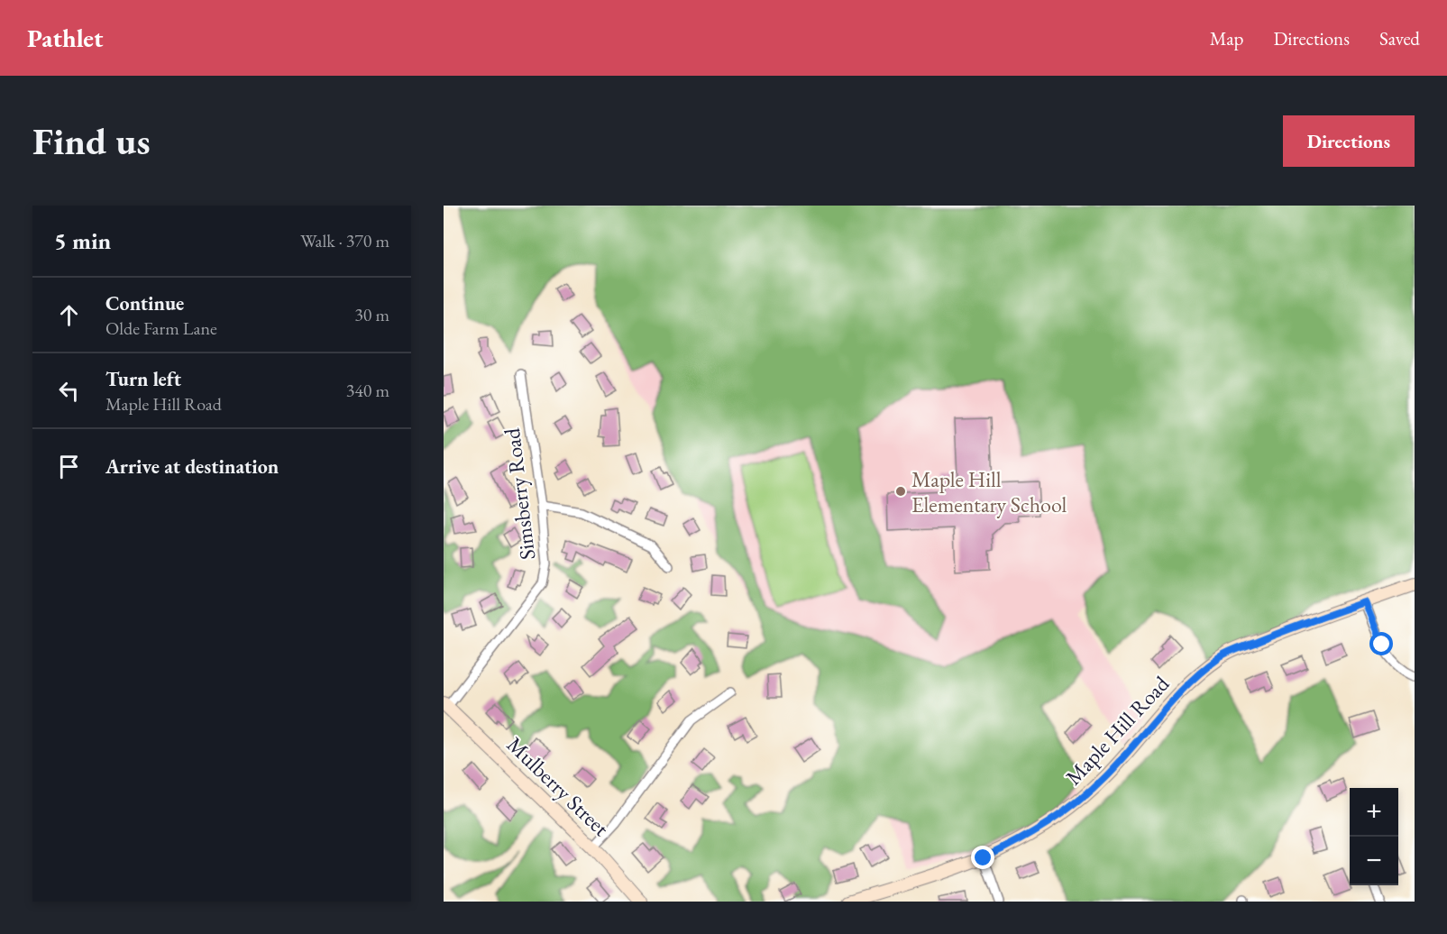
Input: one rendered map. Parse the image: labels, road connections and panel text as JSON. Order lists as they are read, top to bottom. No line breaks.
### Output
{"streets":{"street":["Simsberry Road","Maple Hill Road","Mulberry Street"]},"crossings":[["Simsberry Road","Mulberry Street"]],"places":["Maple Hill Elementary School"],"page":{"header":"Pathlet","nav":["Map","Directions","Saved"],"buttons":"Directions","title":"Find us","heading":["5 min","Walk · 370 m"],"list":[["Continue","Olde Farm Lane","30 m"],["Turn left","Maple Hill Road","340 m"],"Arrive at destination"],"map_buttons":["+","−"]}}
